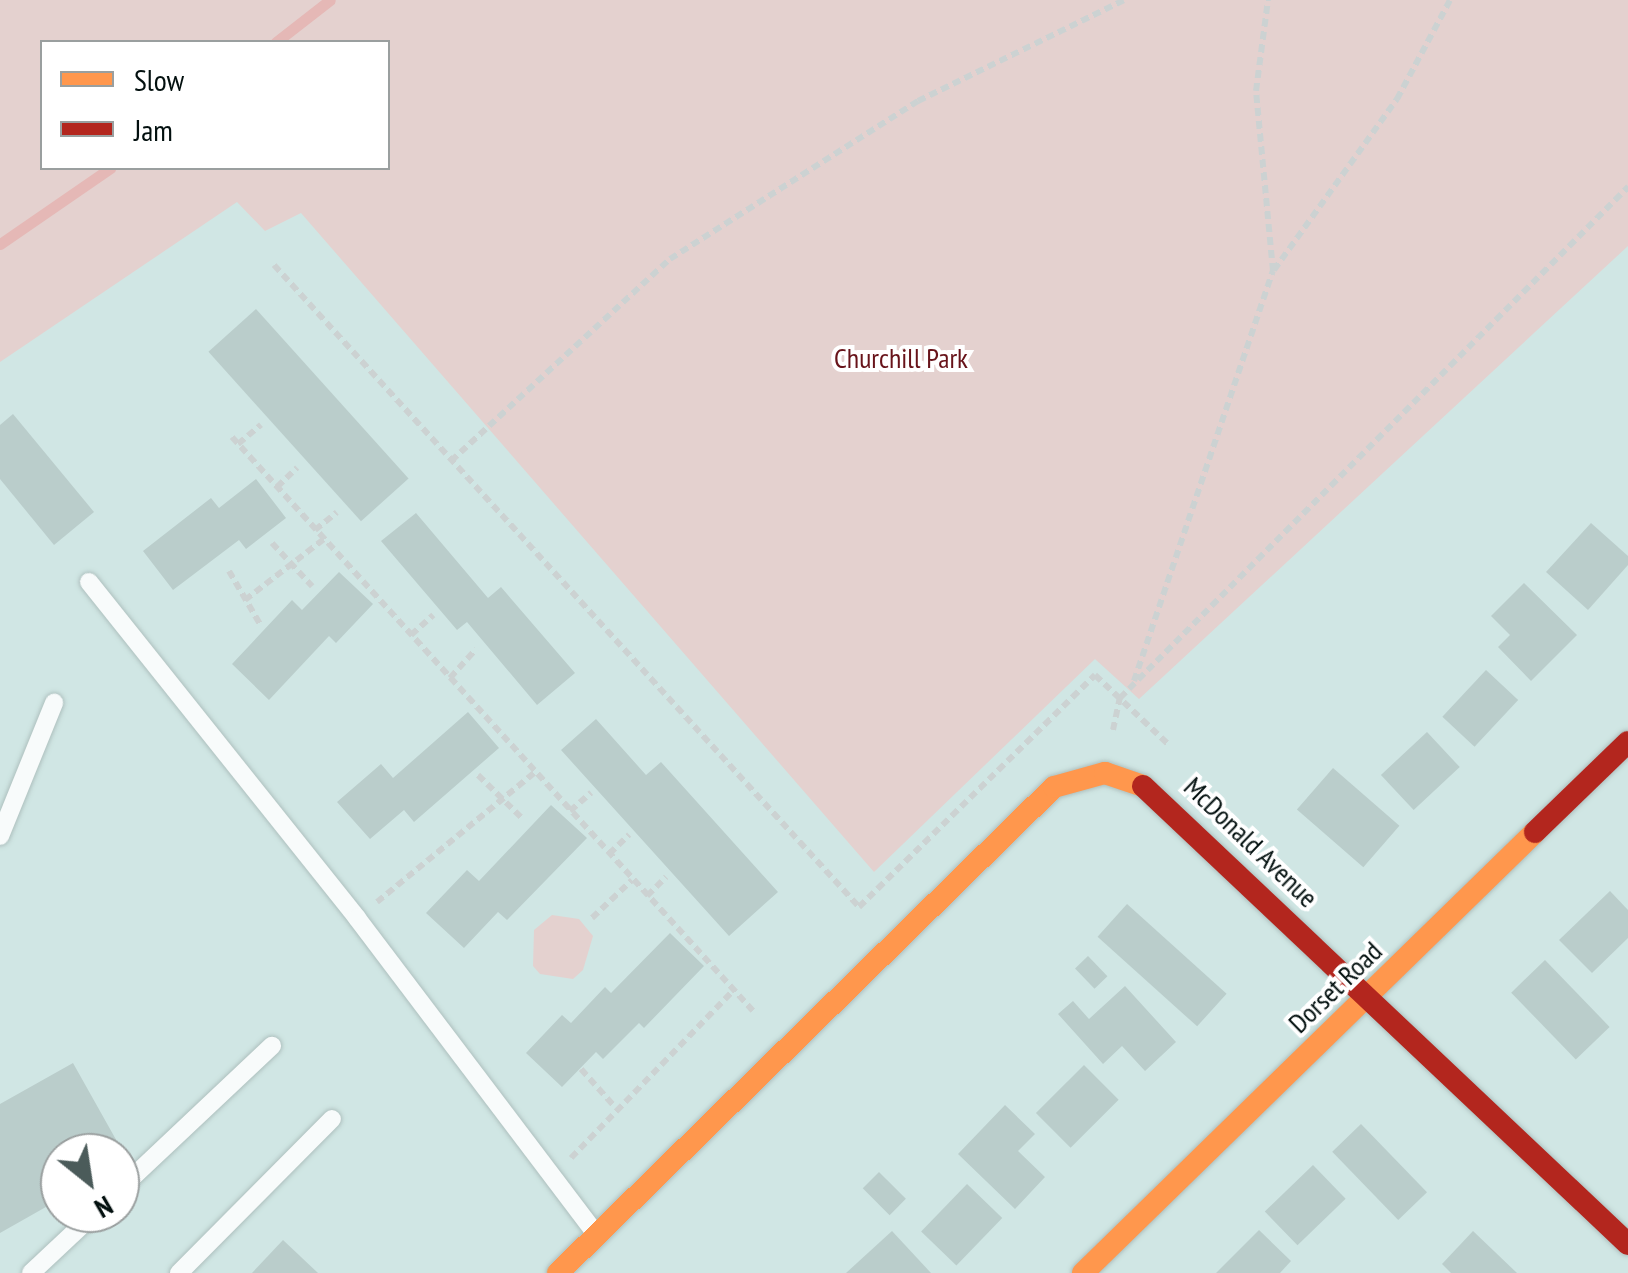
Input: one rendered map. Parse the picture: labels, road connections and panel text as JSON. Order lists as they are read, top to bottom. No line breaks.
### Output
{"streets":{"street":["McDonald Avenue","Dorset Road"]},"crossings":[["McDonald Avenue","Dorset Road"]],"parks":["Churchill Park"],"legend":["Slow","Jam"],"north":"bottom right"}
